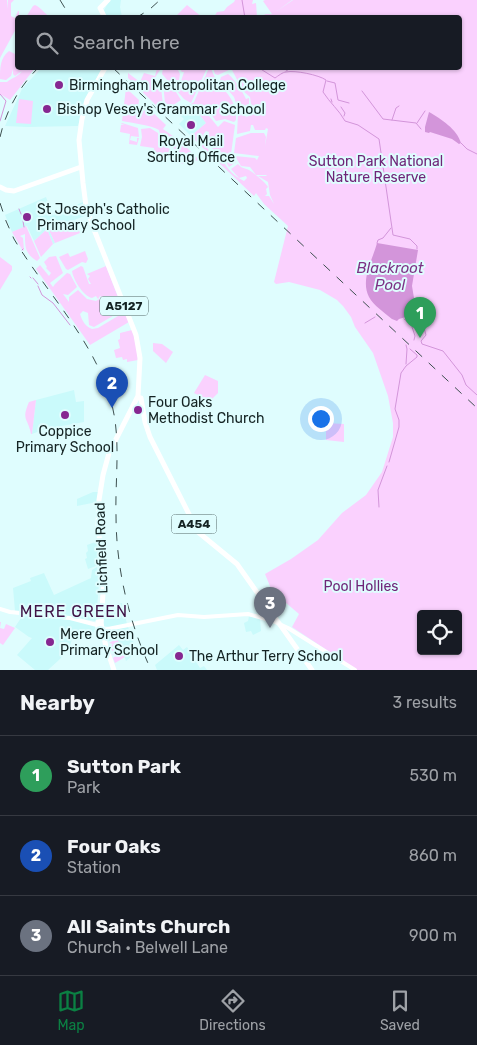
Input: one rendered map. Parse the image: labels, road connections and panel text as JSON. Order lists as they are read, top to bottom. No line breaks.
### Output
{"streets":{"main road":["A5127","A454","Lichfield Road"]},"crossings":[["A5127","A454"],["A5127","Lichfield Road"],["A454","Lichfield Road"]],"districts":["MERE GREEN"],"water":["Blackroot Pool"],"parks":["Sutton Park National Nature Reserve","Pool Hollies"],"places":["Birmingham Metropolitan College","Bishop Vesey's Grammar School","Royal Mail Sorting Office","St Joseph's Catholic Primary School","Four Oaks Methodist Church","Coppice Primary School","Mere Green Primary School","The Arthur Terry School"],"page":{"search":"Search here","pins":["1","2","3"],"heading":["Nearby","3 results"],"list":[{"mark":"1","name":"Sutton Park","note":"Park","value":"530 m"},{"mark":"2","name":"Four Oaks","note":"Station","value":"860 m"},{"mark":"3","name":"All Saints Church","note":"Church · Belwell Lane","value":"900 m"}],"nav":["Map","Directions","Saved"]}}
